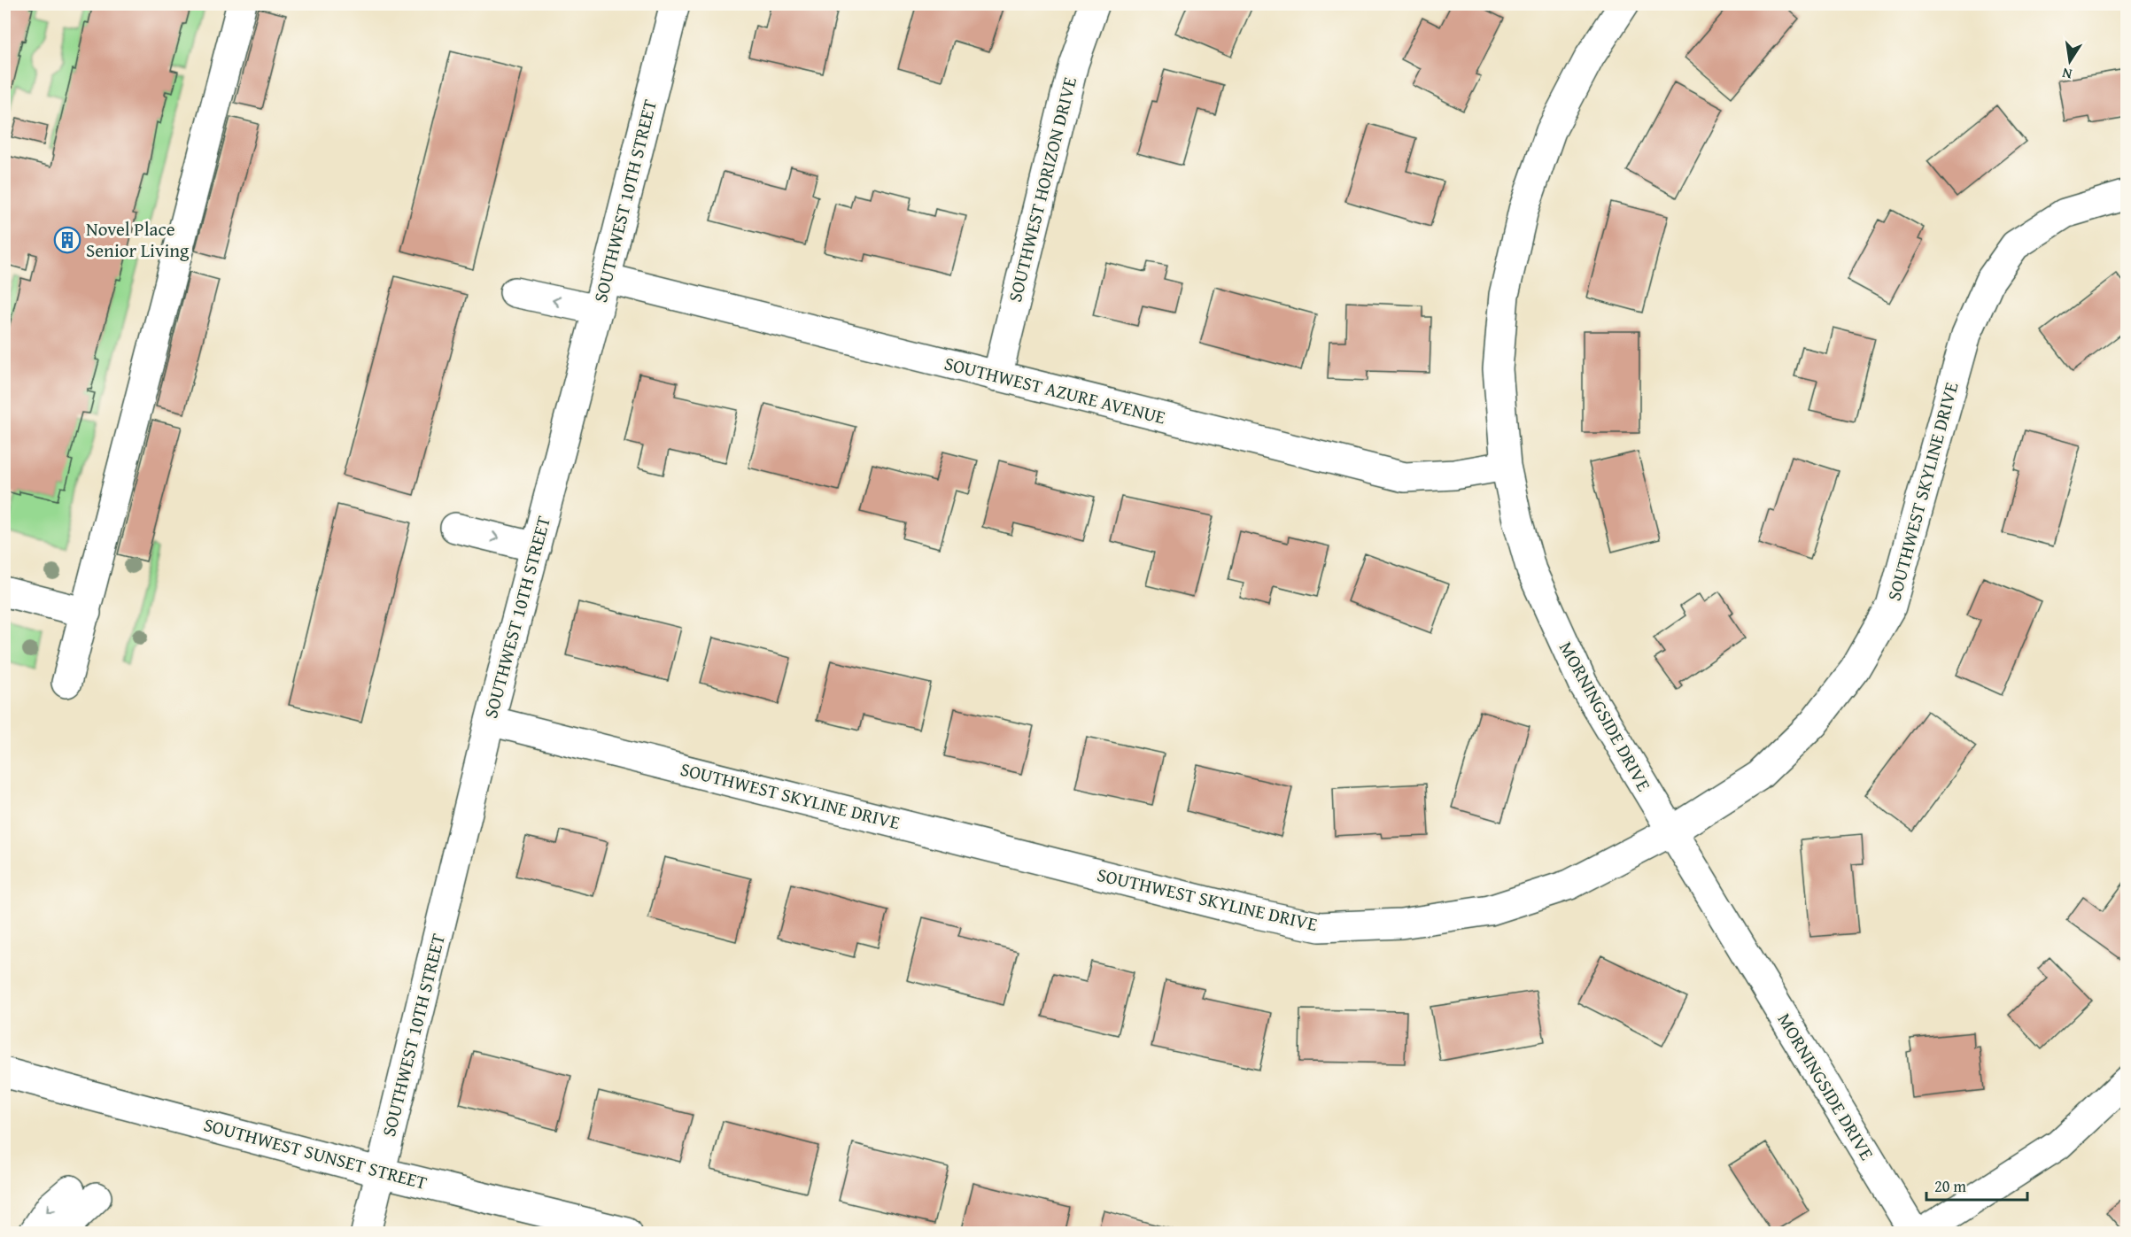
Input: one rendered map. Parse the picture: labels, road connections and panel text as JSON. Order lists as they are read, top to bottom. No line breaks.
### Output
{"streets":{"street":["SOUTHWEST HORIZON DRIVE","SOUTHWEST 10TH STREET","SOUTHWEST AZURE AVENUE","SOUTHWEST SKYLINE DRIVE","MORNINGSIDE DRIVE","SOUTHWEST SUNSET STREET"]},"crossings":[["SOUTHWEST HORIZON DRIVE","SOUTHWEST AZURE AVENUE"],["SOUTHWEST 10TH STREET","SOUTHWEST AZURE AVENUE"],["SOUTHWEST 10TH STREET","SOUTHWEST SKYLINE DRIVE"],["SOUTHWEST 10TH STREET","SOUTHWEST SUNSET STREET"],["SOUTHWEST AZURE AVENUE","MORNINGSIDE DRIVE"],["SOUTHWEST SKYLINE DRIVE","MORNINGSIDE DRIVE"]],"places":{"building":["Novel Place Senior Living"]},"scale_bar":"20 m","north":"bottom"}
